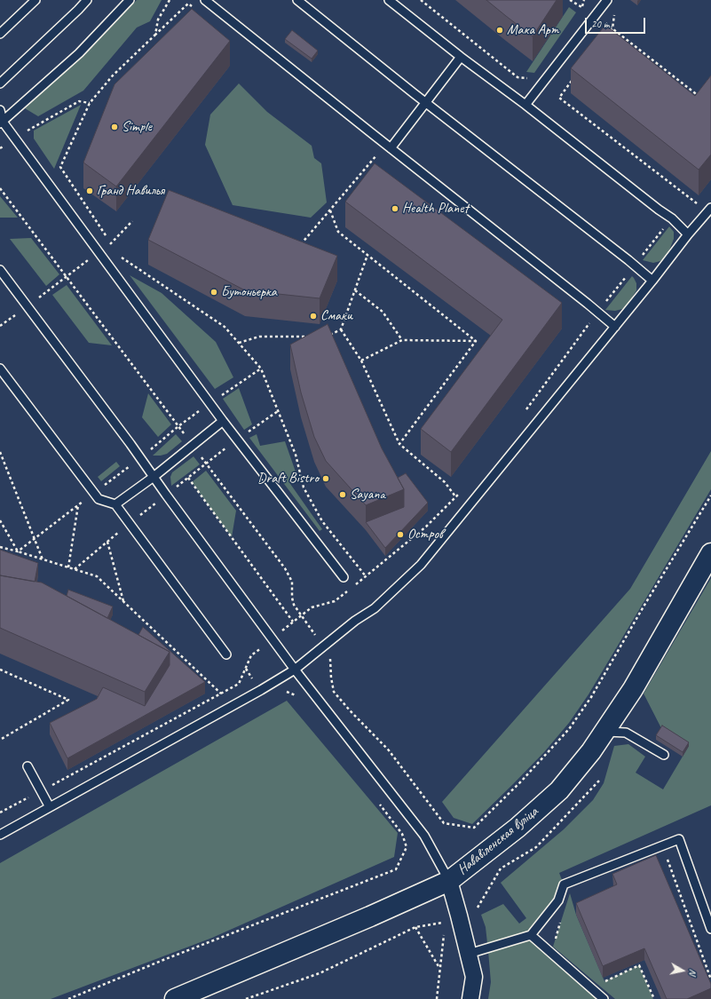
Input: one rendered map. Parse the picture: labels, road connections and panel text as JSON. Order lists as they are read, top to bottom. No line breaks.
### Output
{"streets":{"street":["Нававіленская вуліца"]},"places":["Мака Арт","Simple","Гранд Навилья","Health Planet","Бутоньерка","Смаки","Draft Bistro","Sayana","Остров"],"scale_bar":"20 m","north":"right"}
